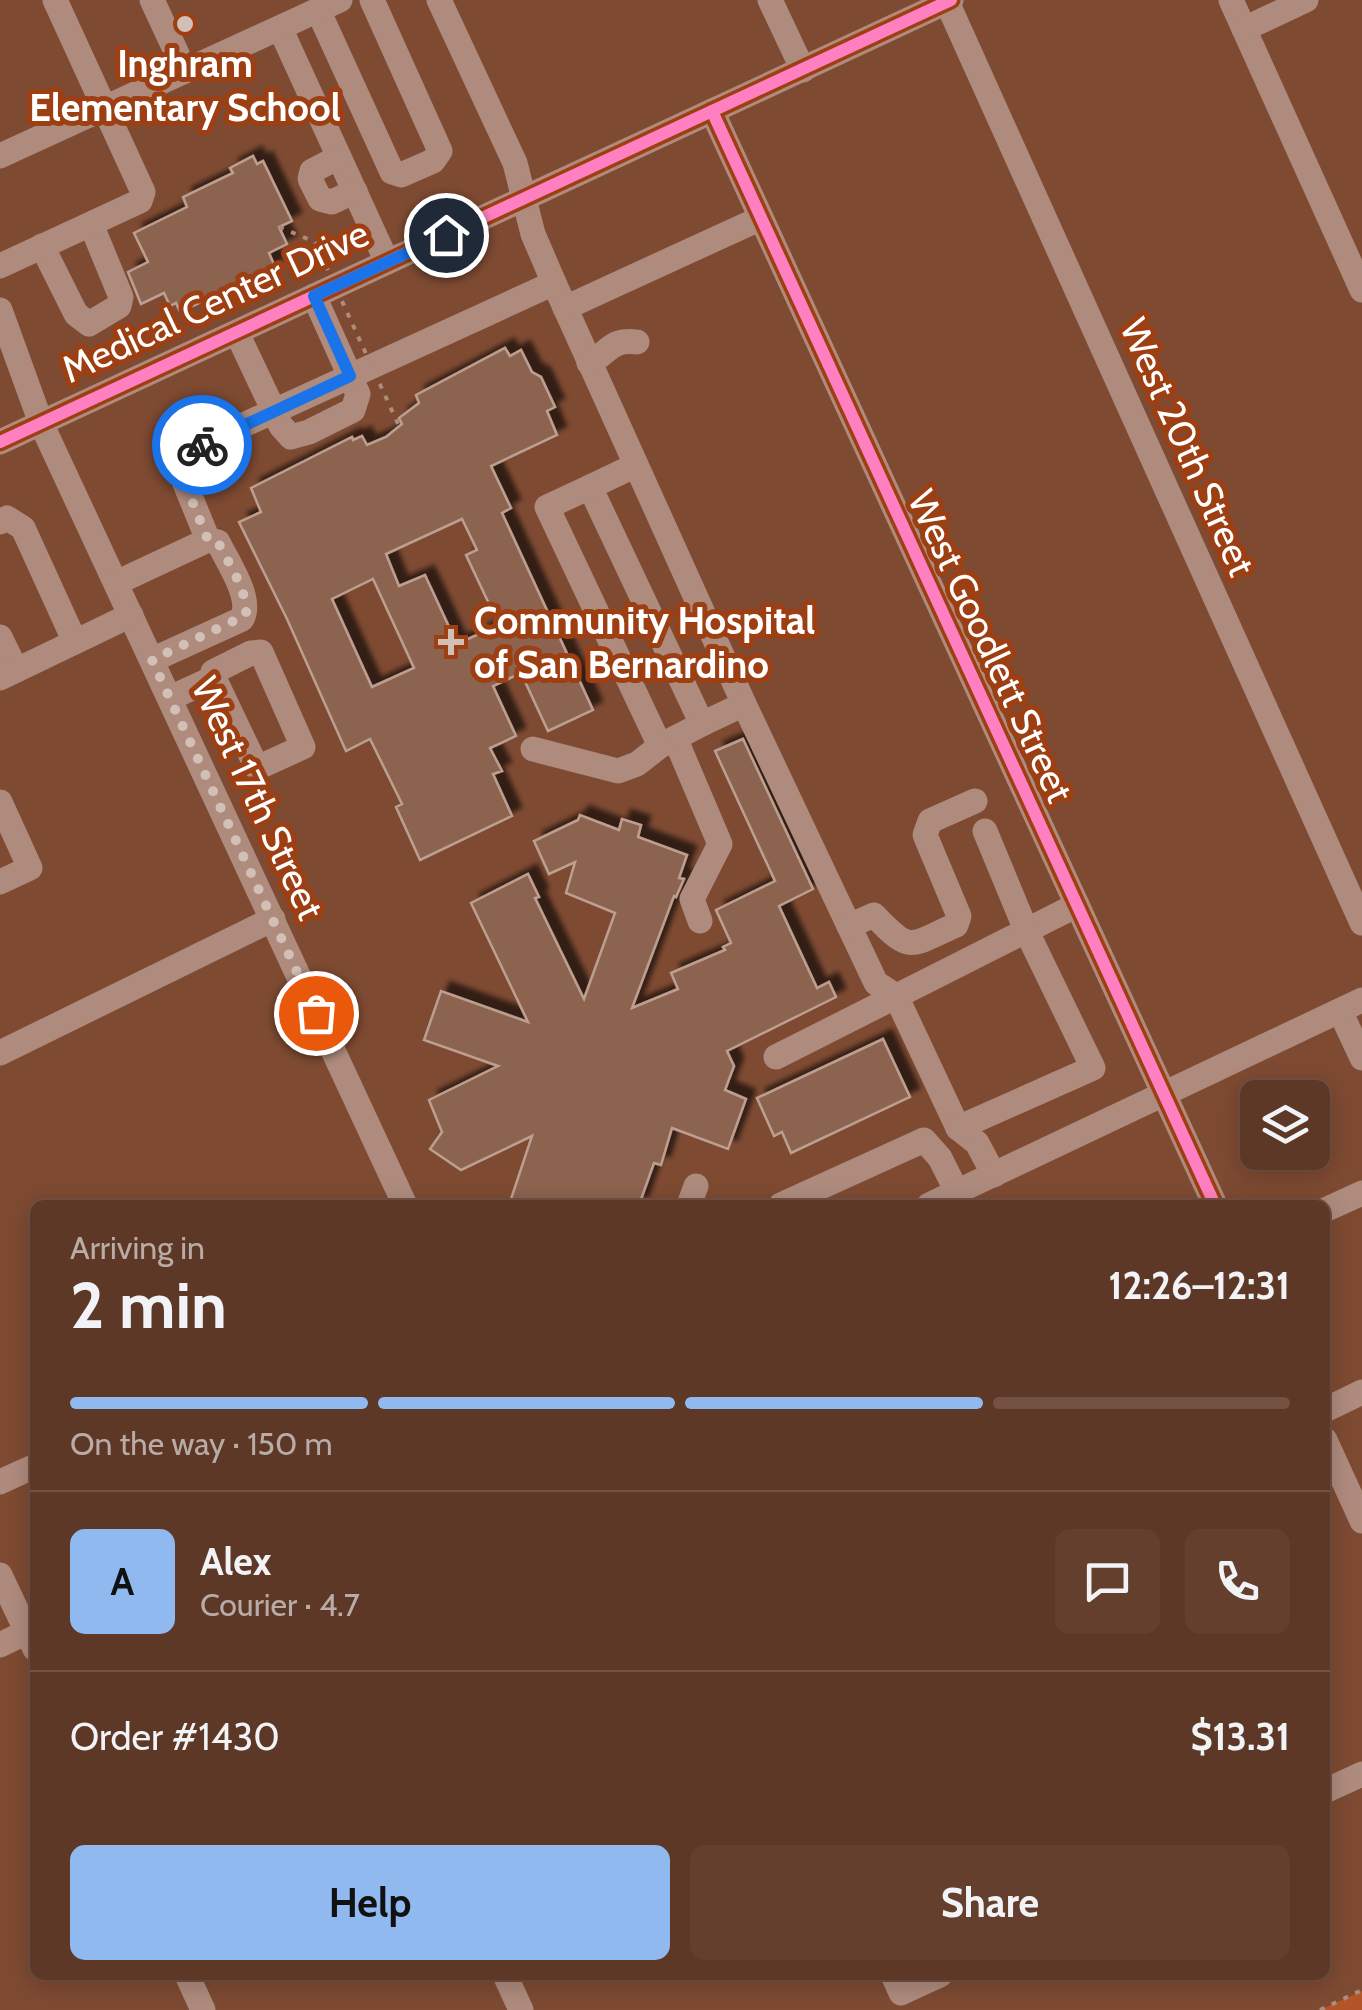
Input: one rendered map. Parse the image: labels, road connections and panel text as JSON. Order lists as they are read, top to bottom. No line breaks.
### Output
{"streets":{"street":["Medical Center Drive","West 20th Street","West Goodlett Street","West 17th Street"]},"crossings":[["Medical Center Drive","West 20th Street"],["Medical Center Drive","West Goodlett Street"],["Medical Center Drive","West 17th Street"]],"places":{"other":["Inghram Elementary School"],"health":["Community Hospital of San Bernardino"]},"page":{"heading":["2 min","Arriving in","12:26–12:31"],"panel":["Alex","Courier · 4.7","Order #1430","$13.31"],"bar":"On the way · 150 m","round":"A","buttons":["Help","Share"]}}
